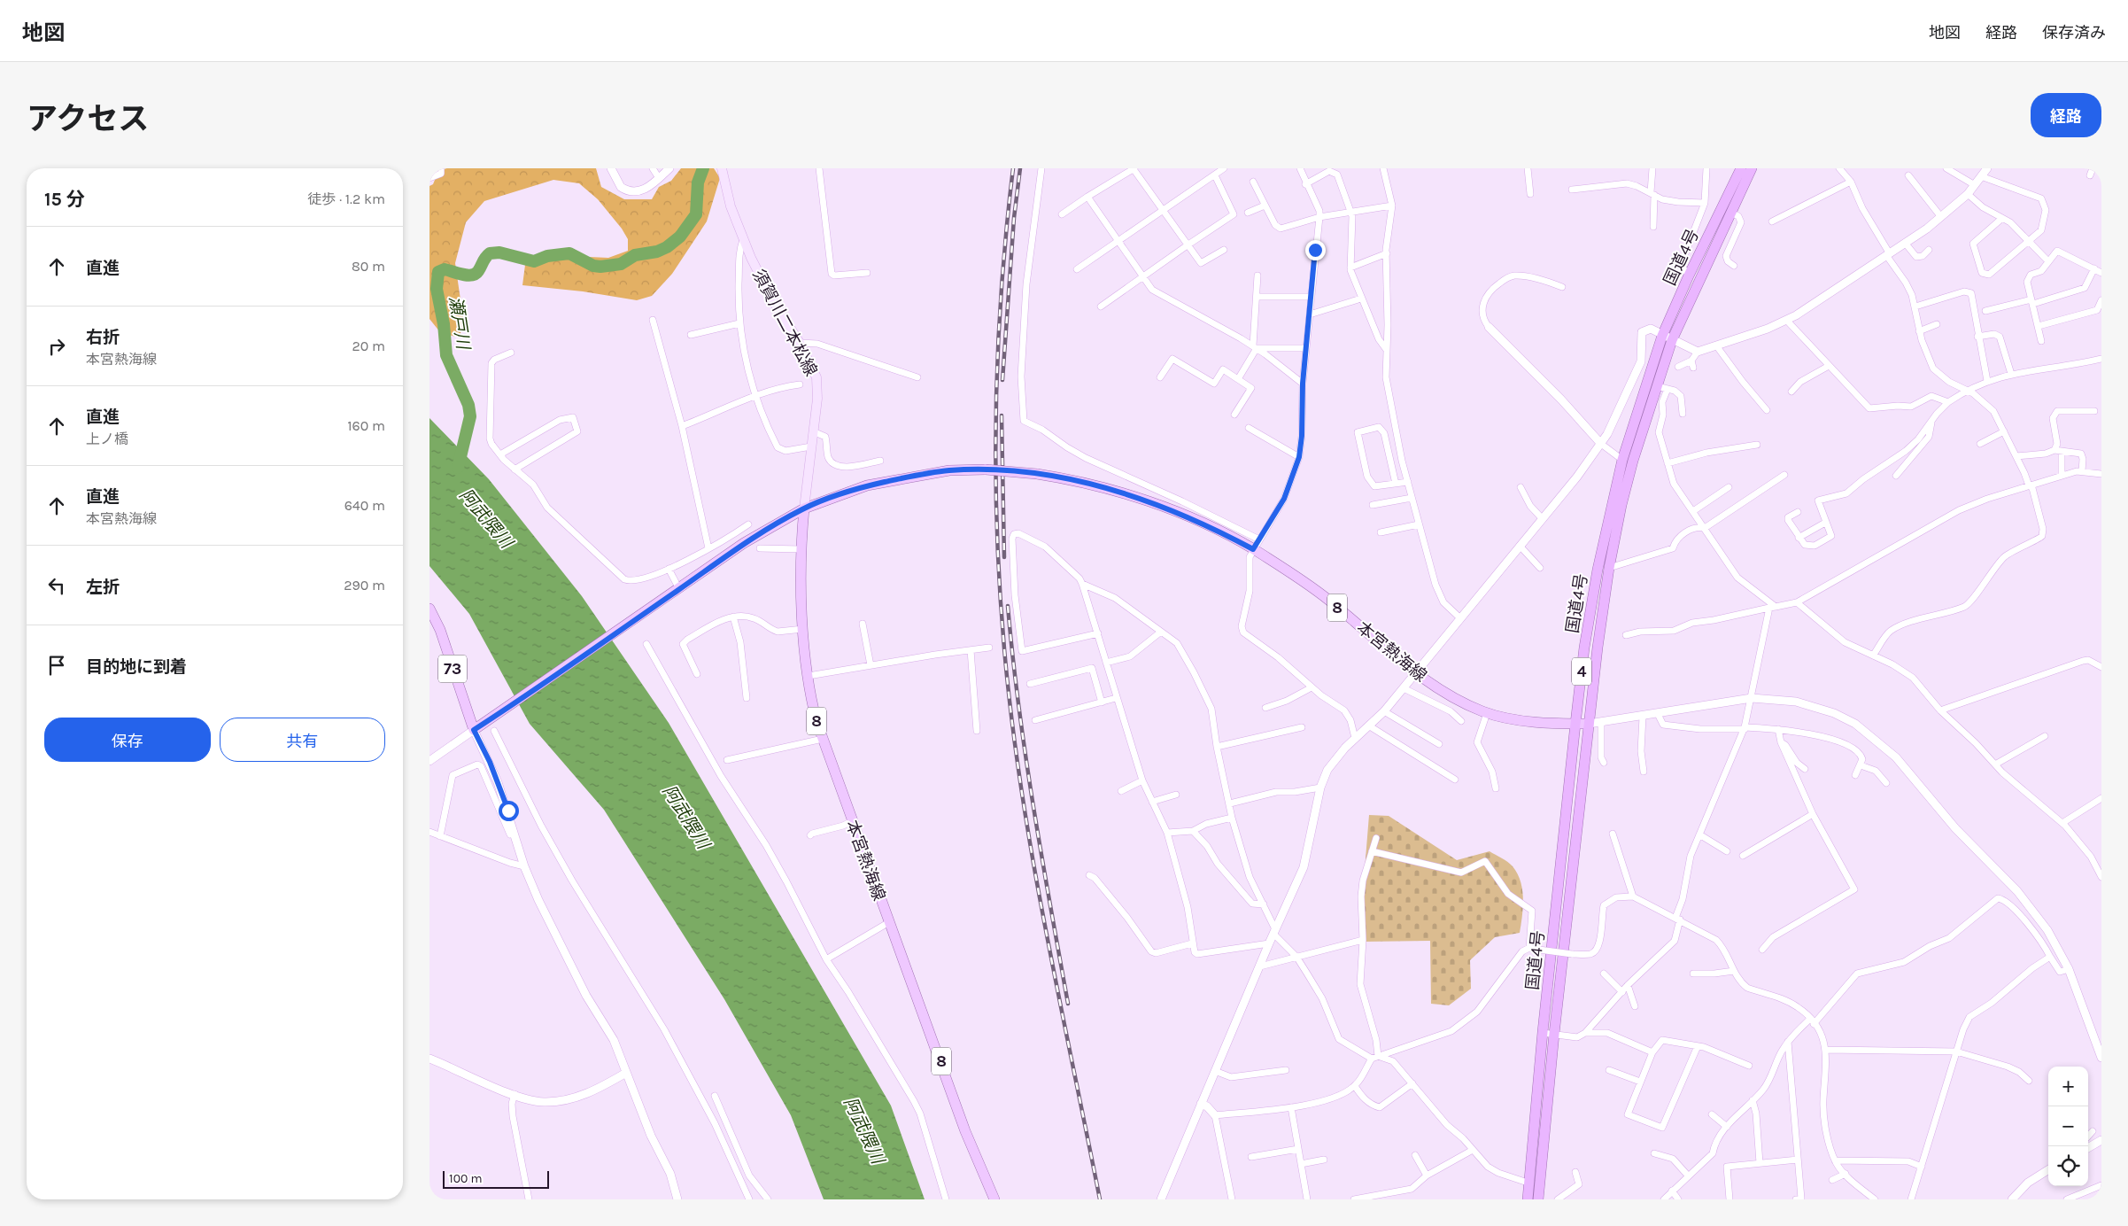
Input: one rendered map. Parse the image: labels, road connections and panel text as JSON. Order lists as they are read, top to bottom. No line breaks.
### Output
{"streets":{"highway":["国道4号","4"],"main road":["須賀川二本松線","8","本宮熱海線","73"]},"crossings":[["国道4号","本宮熱海線"],["須賀川二本松線","本宮熱海線"],["本宮熱海線","73"]],"water":["瀬戸川","阿武隈川"],"scale_bar":"100 m","page":{"header":"地図","nav":["地図","経路","保存済み"],"title":"アクセス","buttons":["経路",["保存","共有"]],"heading":["15 分","徒歩 · 1.2 km"],"list":[["直進","80 m"],["右折","本宮熱海線","20 m"],["直進","上ノ橋","160 m"],["直進","本宮熱海線","640 m"],["左折","290 m"],"目的地に到着"],"map_buttons":["+","−"],"scale":"100 m"}}
